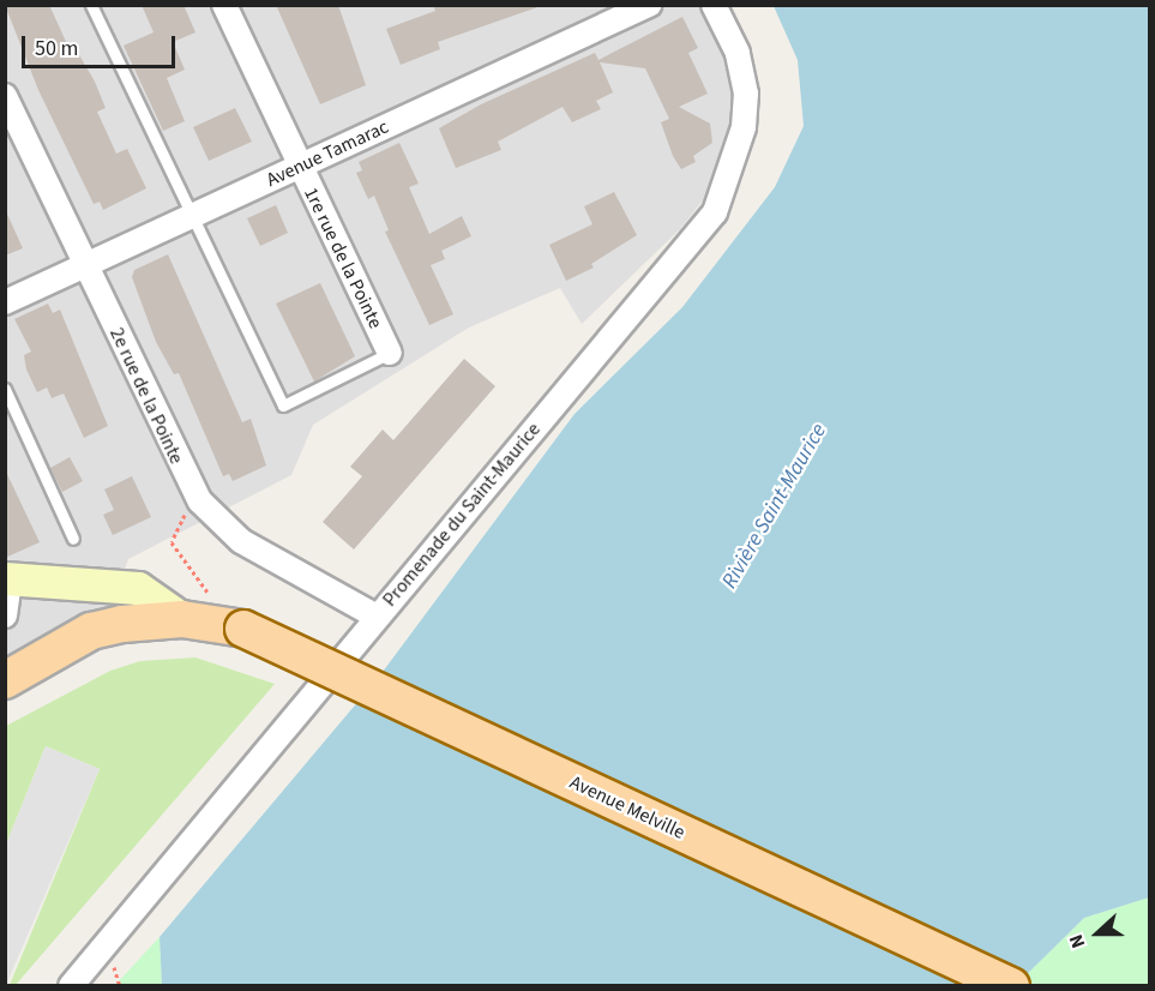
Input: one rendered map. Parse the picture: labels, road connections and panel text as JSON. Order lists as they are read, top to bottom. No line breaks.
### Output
{"streets":{"main road":["Avenue Melville"],"street":["Avenue Tamarac","1re rue de la Pointe","2e rue de la Pointe","Promenade du Saint-Maurice"]},"crossings":[["Avenue Tamarac","1re rue de la Pointe"],["Avenue Tamarac","2e rue de la Pointe"],["2e rue de la Pointe","Promenade du Saint-Maurice"]],"water":["Rivière Saint-Maurice"],"scale_bar":"50 m","north":"left"}
